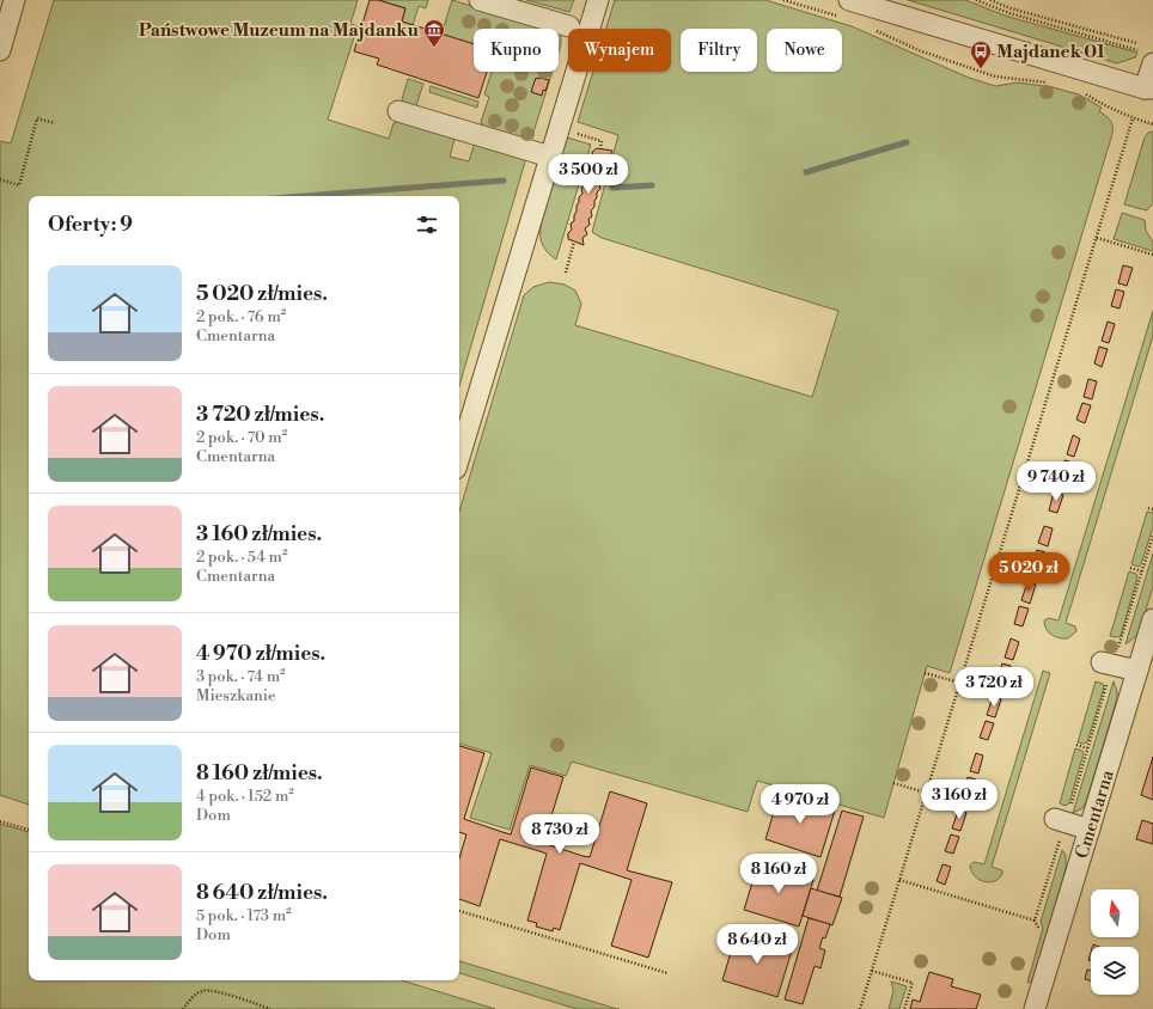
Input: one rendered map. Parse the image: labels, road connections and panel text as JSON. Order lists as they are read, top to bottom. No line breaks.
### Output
{"streets":{"street":["Cmentarna"]},"places":{"museum":["Państwowe Muzeum na Majdanku"],"bus stop":["Majdanek 01"]},"north":"top","page":{"chip":["Kupno","Wynajem","Filtry","Nowe"],"price":["3 500 zł","9 740 zł","5 020 zł","3 720 zł","3 160 zł","4 970 zł","8 730 zł","8 160 zł","8 640 zł"],"heading":"Oferty: 9","list":[{"name":"5 020 zł/mies.","note":"2 pok. · 76 m² · Cmentarna"},{"name":"3 720 zł/mies.","note":"2 pok. · 70 m² · Cmentarna"},{"name":"3 160 zł/mies.","note":"2 pok. · 54 m² · Cmentarna"},{"name":"4 970 zł/mies.","note":"3 pok. · 74 m² · Mieszkanie"},{"name":"8 160 zł/mies.","note":"4 pok. · 152 m² · Dom"},{"name":"8 640 zł/mies.","note":"5 pok. · 173 m² · Dom"}]}}
